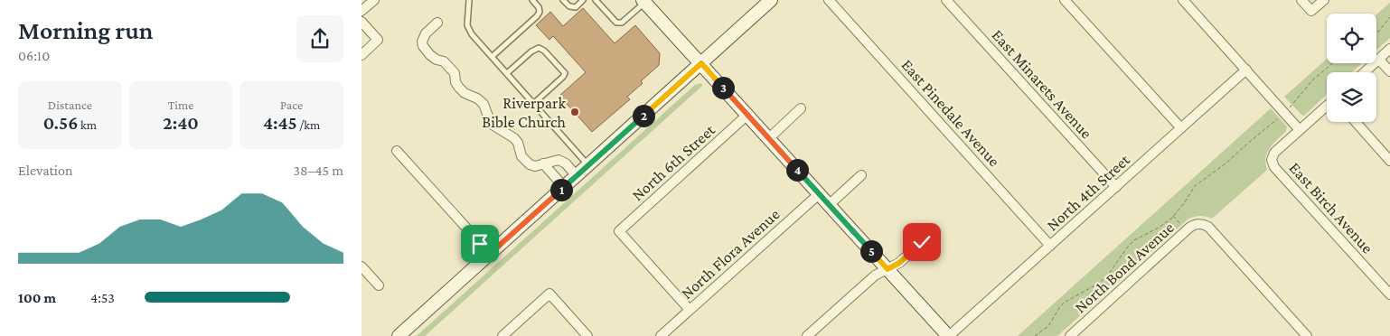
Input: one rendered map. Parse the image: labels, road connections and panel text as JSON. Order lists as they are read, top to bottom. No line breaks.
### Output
{"streets":{"street":["East Minarets Avenue","East Pinedale Avenue","North 6th Street","North 4th Street","East Birch Avenue","North Flora Avenue","North Bond Avenue"]},"crossings":[["East Minarets Avenue","North 4th Street"],["East Pinedale Avenue","North 4th Street"],["North 6th Street","North Flora Avenue"]],"places":["Riverpark Bible Church"],"page":{"heading":["Morning run","06:10"],"stats":[["Distance","0.56 km"],["Time","2:40"],["Pace","4:45 /km"]],"pins":["3","2","4","1","5"],"chart":["Elevation","38–45 m"],"list":[{"name":"100 m","note":"4:53"}]}}
